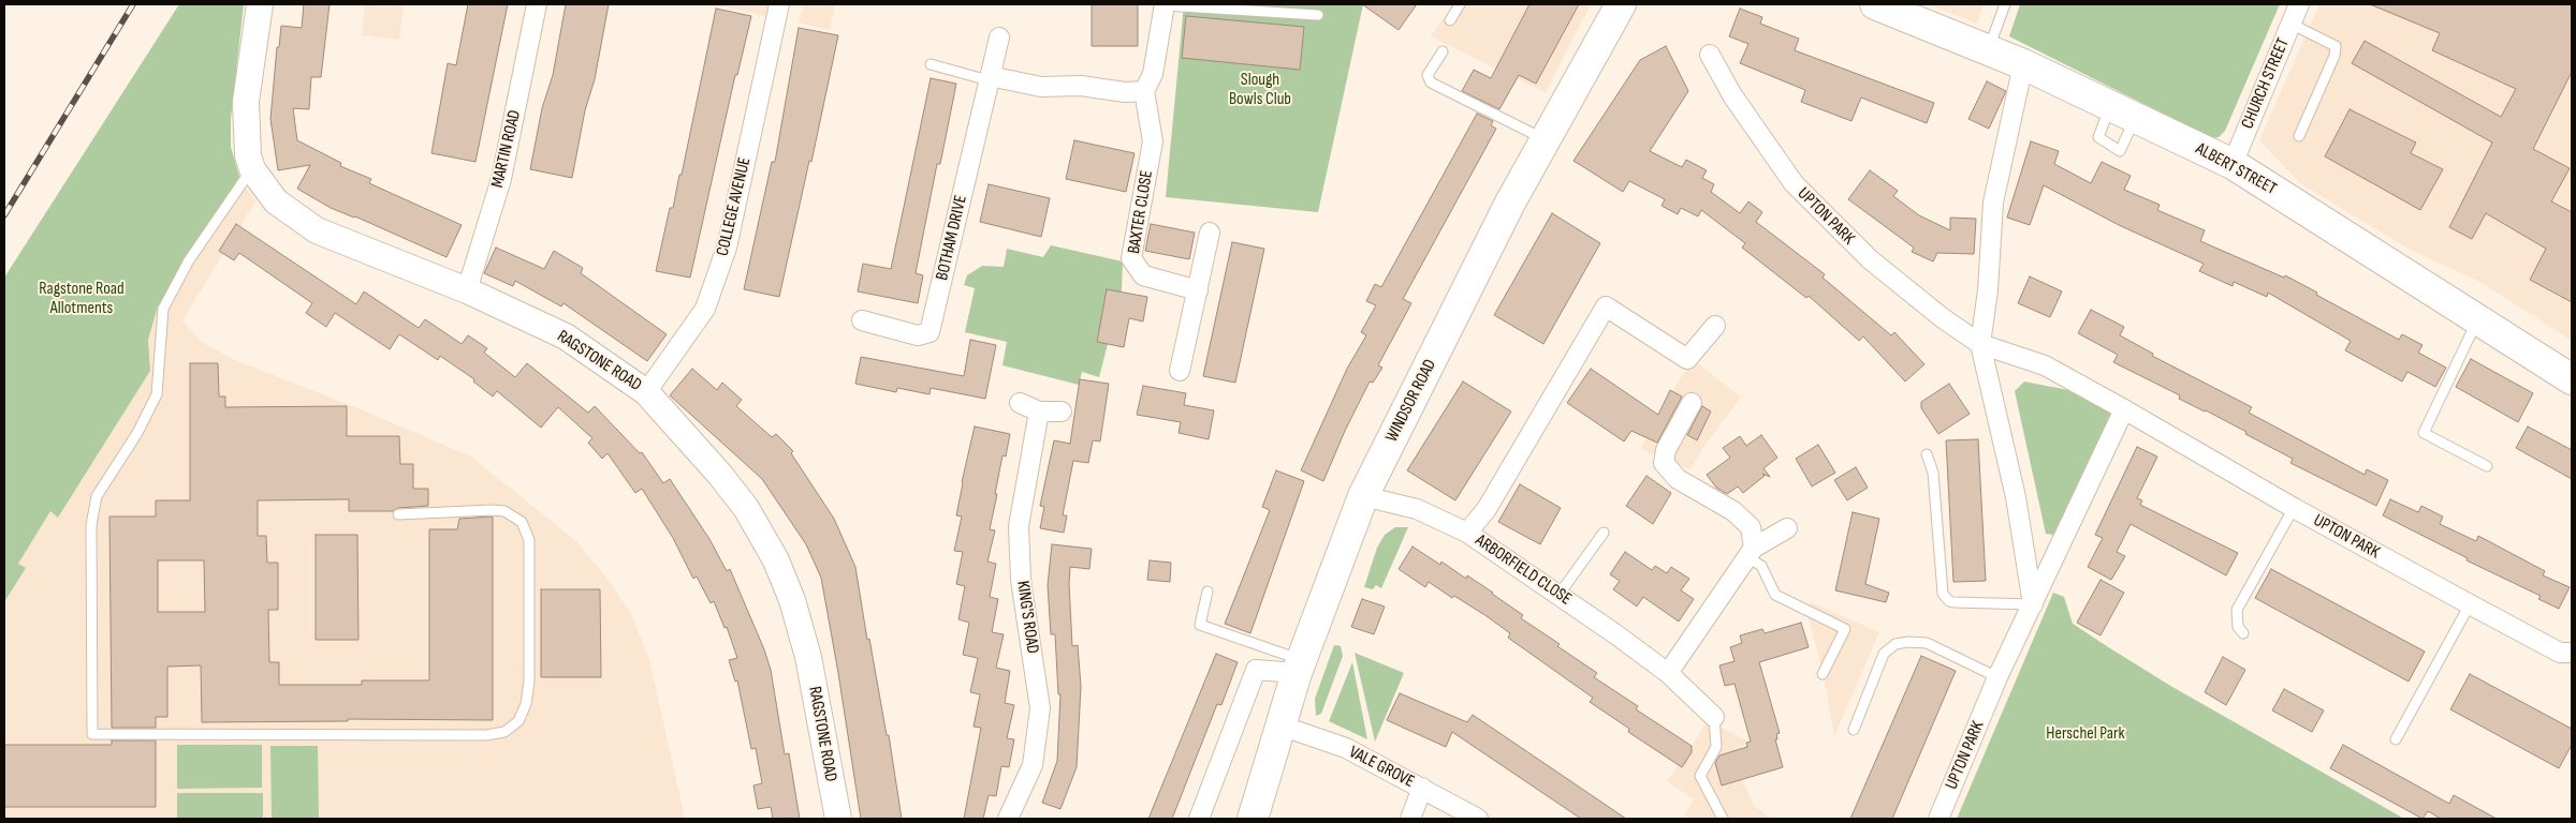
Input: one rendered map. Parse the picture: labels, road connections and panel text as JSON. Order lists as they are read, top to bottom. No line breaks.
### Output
{"streets":{"main road":["ALBERT STREET","RAGSTONE ROAD","WINDSOR ROAD"],"street":["CHURCH STREET","MARTIN ROAD","COLLEGE AVENUE","BAXTER CLOSE","UPTON PARK","BOTHAM DRIVE","ARBORFIELD CLOSE","KING'S ROAD","VALE GROVE"]},"crossings":[["CHURCH STREET","ALBERT STREET"],["MARTIN ROAD","RAGSTONE ROAD"],["COLLEGE AVENUE","RAGSTONE ROAD"],["WINDSOR ROAD","ARBORFIELD CLOSE"],["WINDSOR ROAD","VALE GROVE"]],"parks":["Slough Bowls Club","Ragstone Road Allotments","Herschel Park"]}
